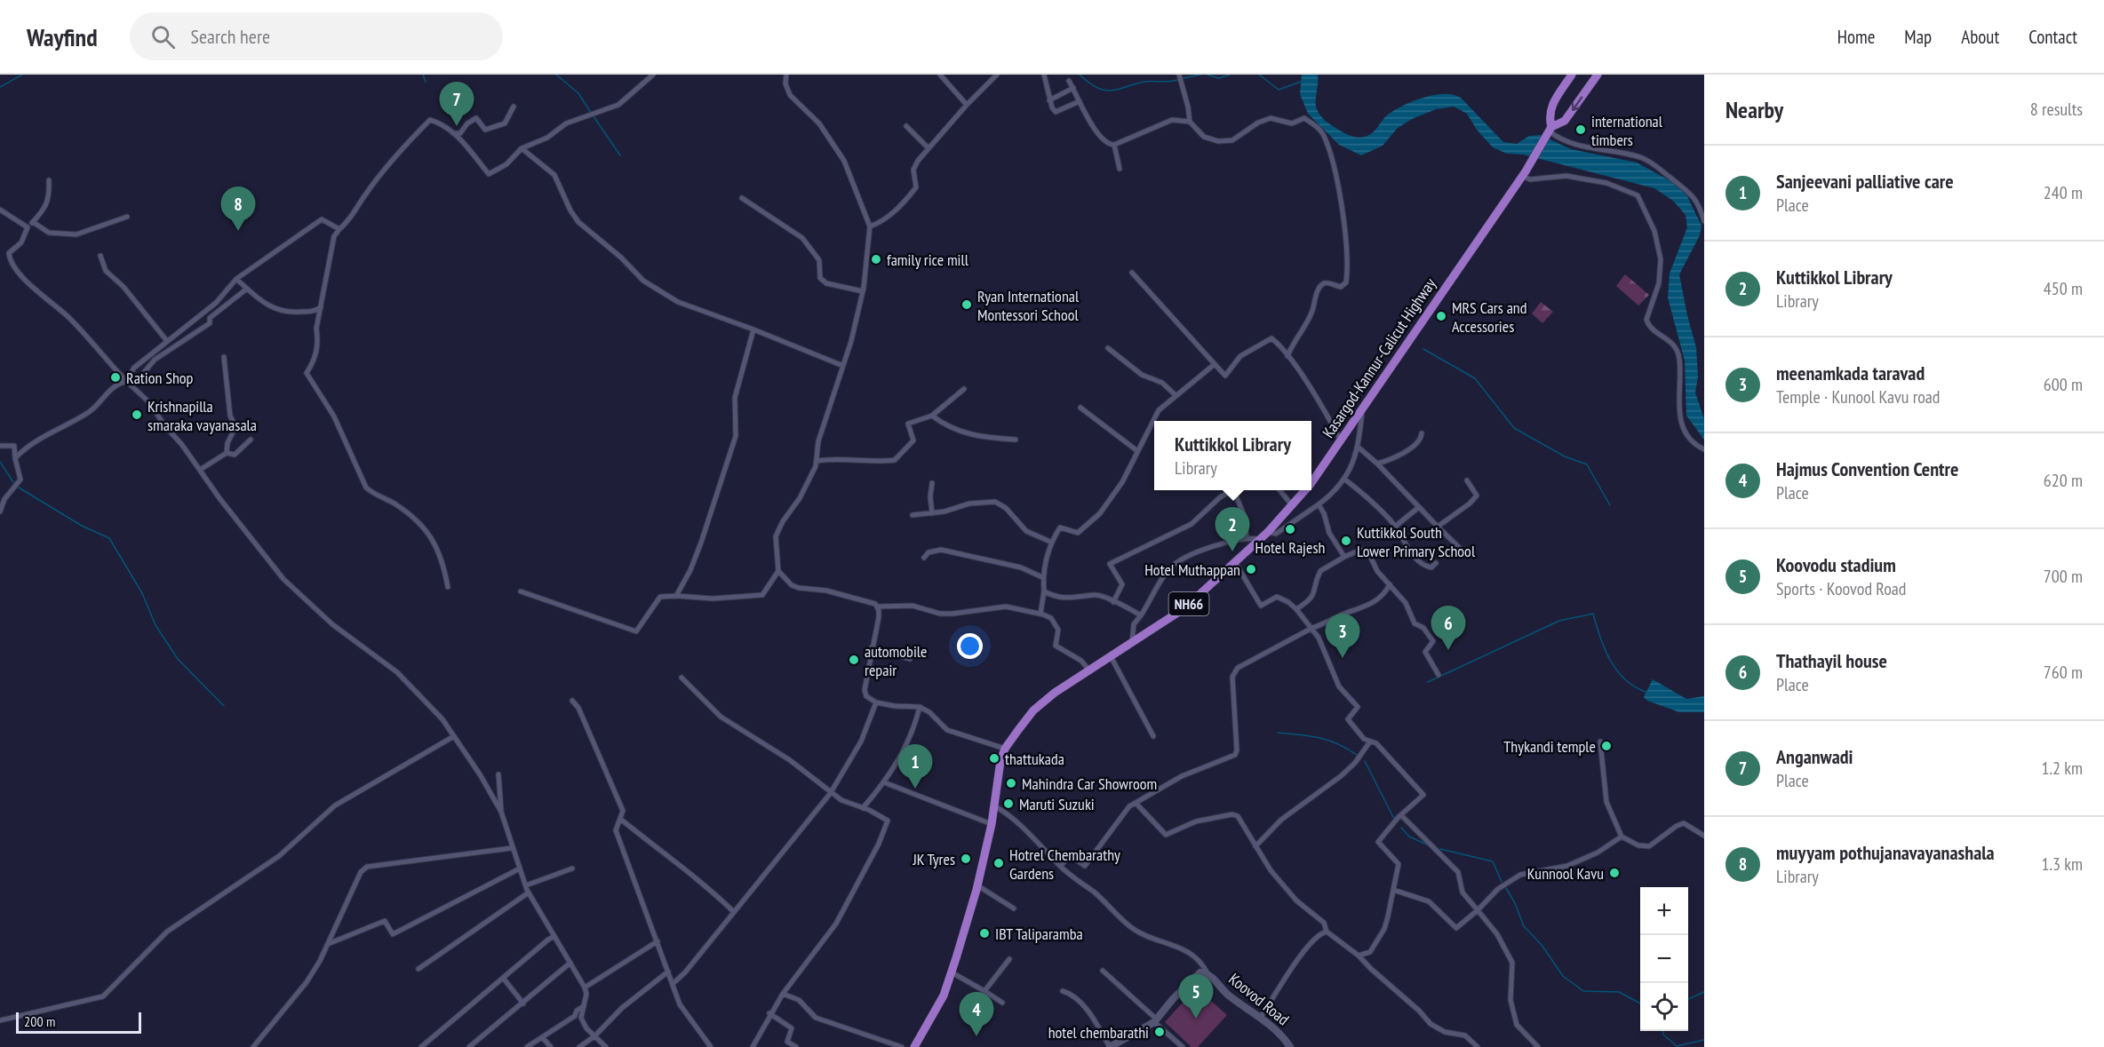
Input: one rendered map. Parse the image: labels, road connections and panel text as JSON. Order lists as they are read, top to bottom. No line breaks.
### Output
{"streets":{"highway":["Kasargod-Kannur-Calicut Highway","NH66"],"main road":["Koovod Road"]},"places":["international timbers","family rice mill","Ryan International Montessori School","MRS Cars and Accessories","Ration Shop","Krishnapilla smaraka vayanasala","Hotel Rajesh","Kuttikkol South Lower Primary School","Hotel Muthappan","automobile repair","Thykandi temple","thattukada","Mahindra Car Showroom","Maruti Suzuki","JK Tyres","Hotrel Chembarathy Gardens","Kunnool Kavu","IBT Taliparamba","hotel chembarathi"],"scale_bar":"200 m","page":{"header":"Wayfind","search":"Search here","nav":["Home","Map","About","Contact"],"heading":["Nearby","8 results"],"pins":["7","8","2","6","3","1","5","4"],"list":[{"mark":"1","name":"Sanjeevani palliative care","note":"Place","value":"240 m"},{"mark":"2","name":"Kuttikkol Library","note":"Library","value":"450 m"},{"mark":"3","name":"meenamkada taravad","note":"Temple · Kunool Kavu road","value":"600 m"},{"mark":"4","name":"Hajmus Convention Centre","note":"Place","value":"620 m"},{"mark":"5","name":"Koovodu stadium","note":"Sports · Koovod Road","value":"700 m"},{"mark":"6","name":"Thathayil house","note":"Place","value":"760 m"},{"mark":"7","name":"Anganwadi","note":"Place","value":"1.2 km"},{"mark":"8","name":"muyyam pothujanavayanashala","note":"Library","value":"1.3 km"}],"popup":["Kuttikkol Library","Library"],"map_buttons":["+","−"],"scale":"200 m"}}
